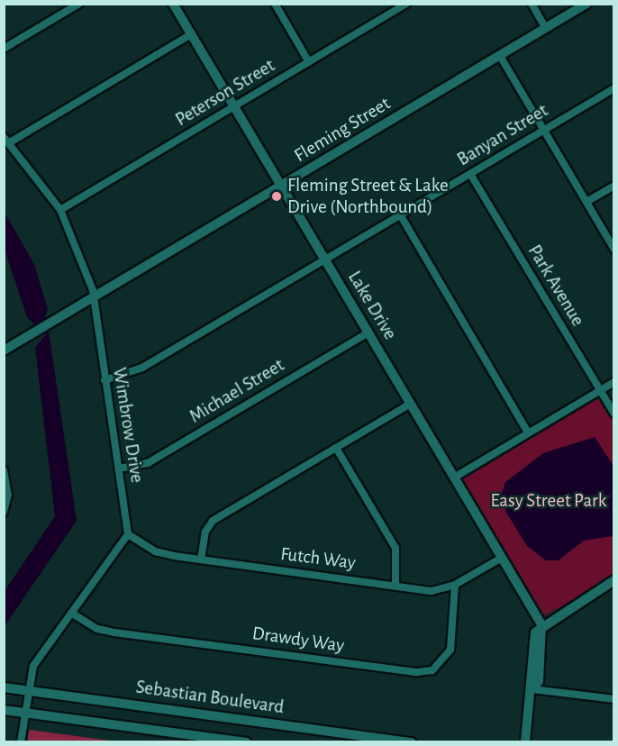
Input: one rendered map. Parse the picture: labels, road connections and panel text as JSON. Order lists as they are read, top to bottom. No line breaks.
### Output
{"streets":{"street":["Peterson Street","Fleming Street","Banyan Street","Park Avenue","Lake Drive","Michael Street","Wimbrow Drive","Futch Way","Drawdy Way","Sebastian Boulevard"]},"crossings":[["Peterson Street","Lake Drive"],["Peterson Street","Wimbrow Drive"],["Fleming Street","Lake Drive"],["Fleming Street","Wimbrow Drive"],["Banyan Street","Park Avenue"],["Banyan Street","Lake Drive"],["Banyan Street","Wimbrow Drive"],["Lake Drive","Michael Street"],["Lake Drive","Futch Way"],["Michael Street","Wimbrow Drive"],["Wimbrow Drive","Futch Way"],["Futch Way","Drawdy Way"]],"parks":["Easy Street Park"],"places":["Fleming Street & Lake Drive (Northbound)"]}
